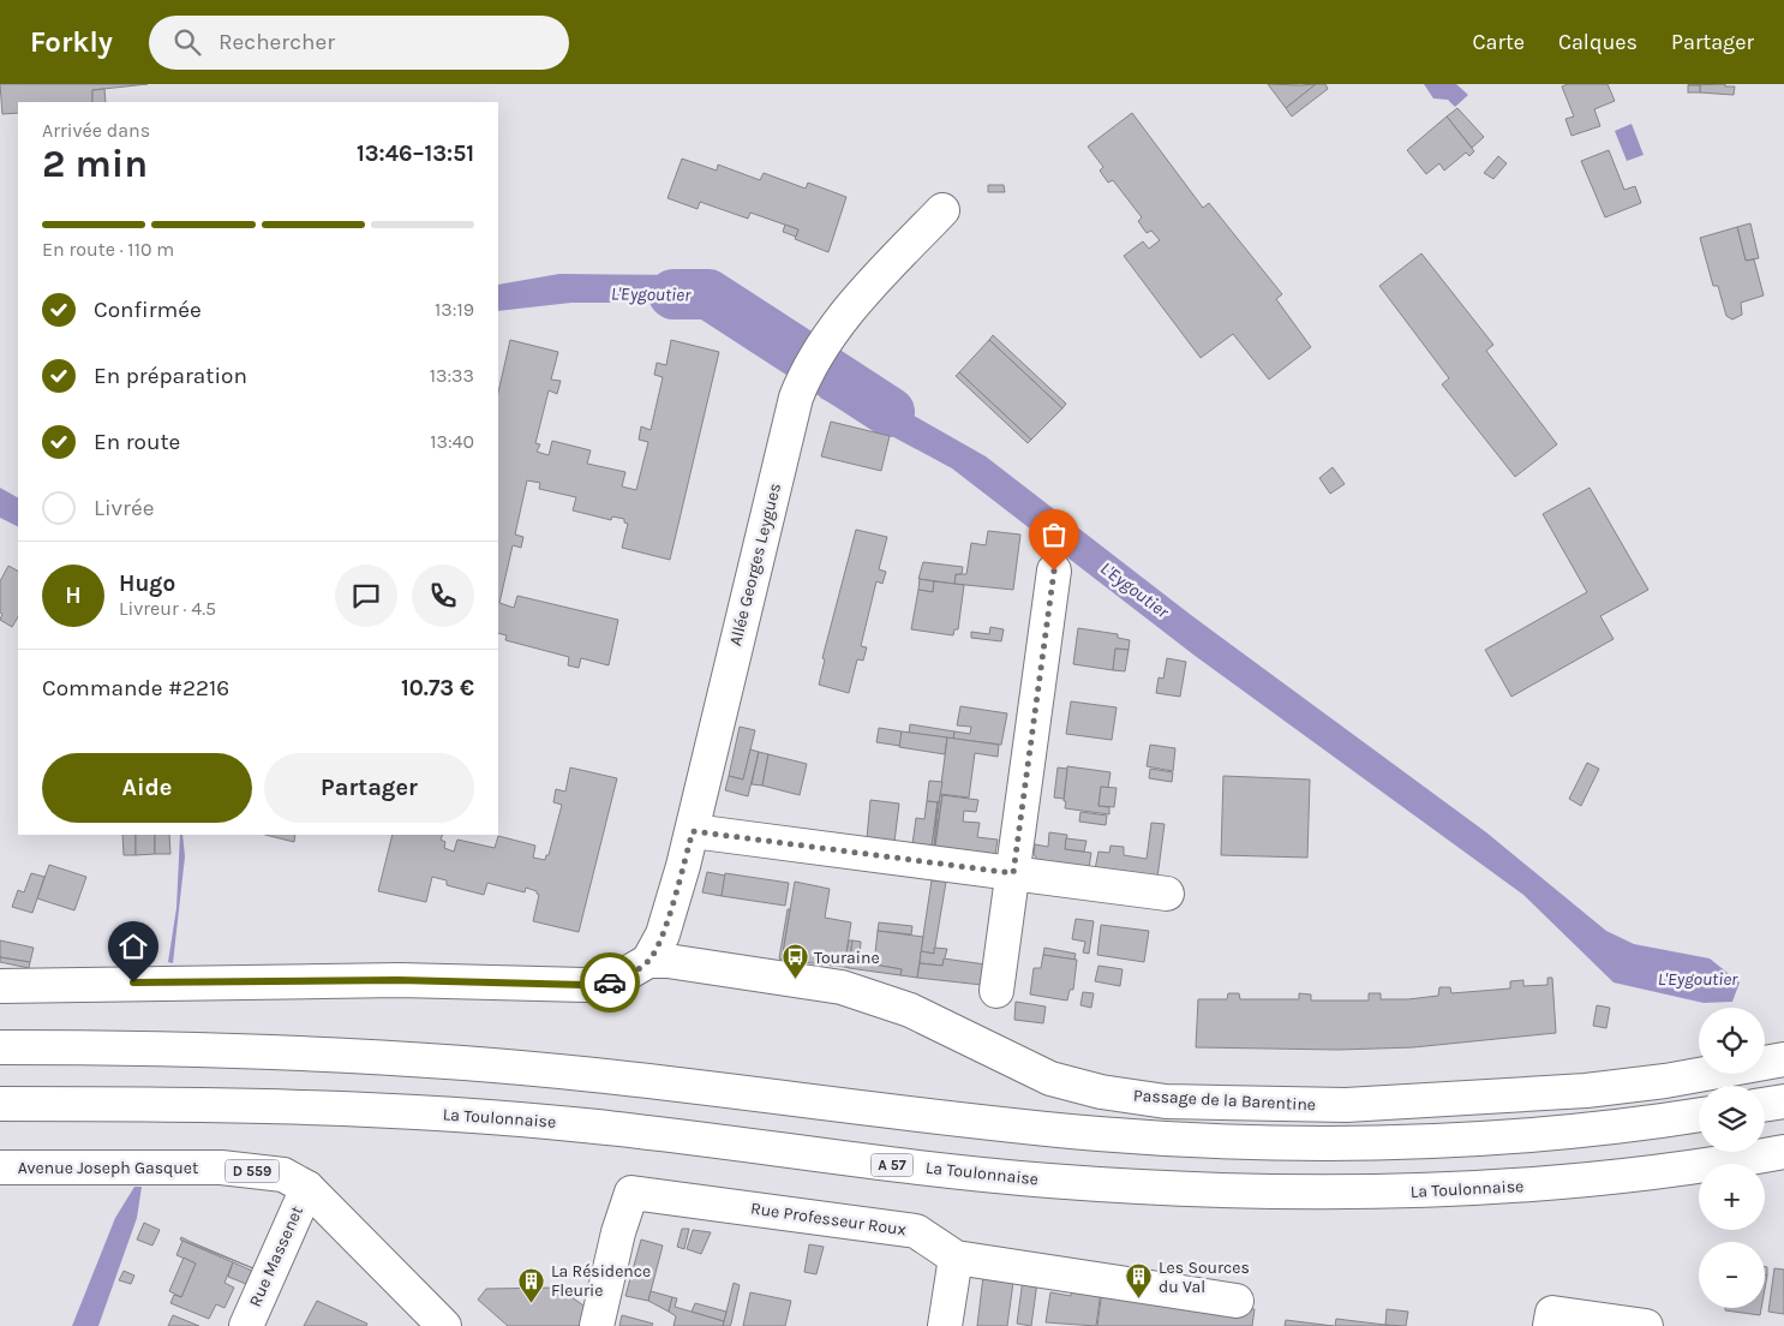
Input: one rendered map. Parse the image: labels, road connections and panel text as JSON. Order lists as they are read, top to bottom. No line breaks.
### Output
{"streets":{"main road":["Allée Georges Leygues","Passage de la Barentine","La Toulonnaise","A 57","Avenue Joseph Gasquet","D 559","Rue Professeur Roux","Rue Massenet"]},"crossings":[["Allée Georges Leygues","Passage de la Barentine"],["Avenue Joseph Gasquet","Rue Massenet"]],"water":["L'Eygoutier"],"places":{"bus stop":["Touraine"],"building":["Les Sources du Val","La Résidence Fleurie"]},"page":{"header":"Forkly","search":"Rechercher","nav":["Carte","Calques","Partager"],"heading":["2 min","Arrivée dans","13:46–13:51"],"panel":["Hugo","Livreur · 4.5","Commande #2216","10.73 €"],"bar":"En route · 110 m","list":[["Confirmée","13:19"],["En préparation","13:33"],["En route","13:40"],"Livrée"],"round":"H","buttons":["Aide","Partager"],"map_buttons":["+","−"]}}
